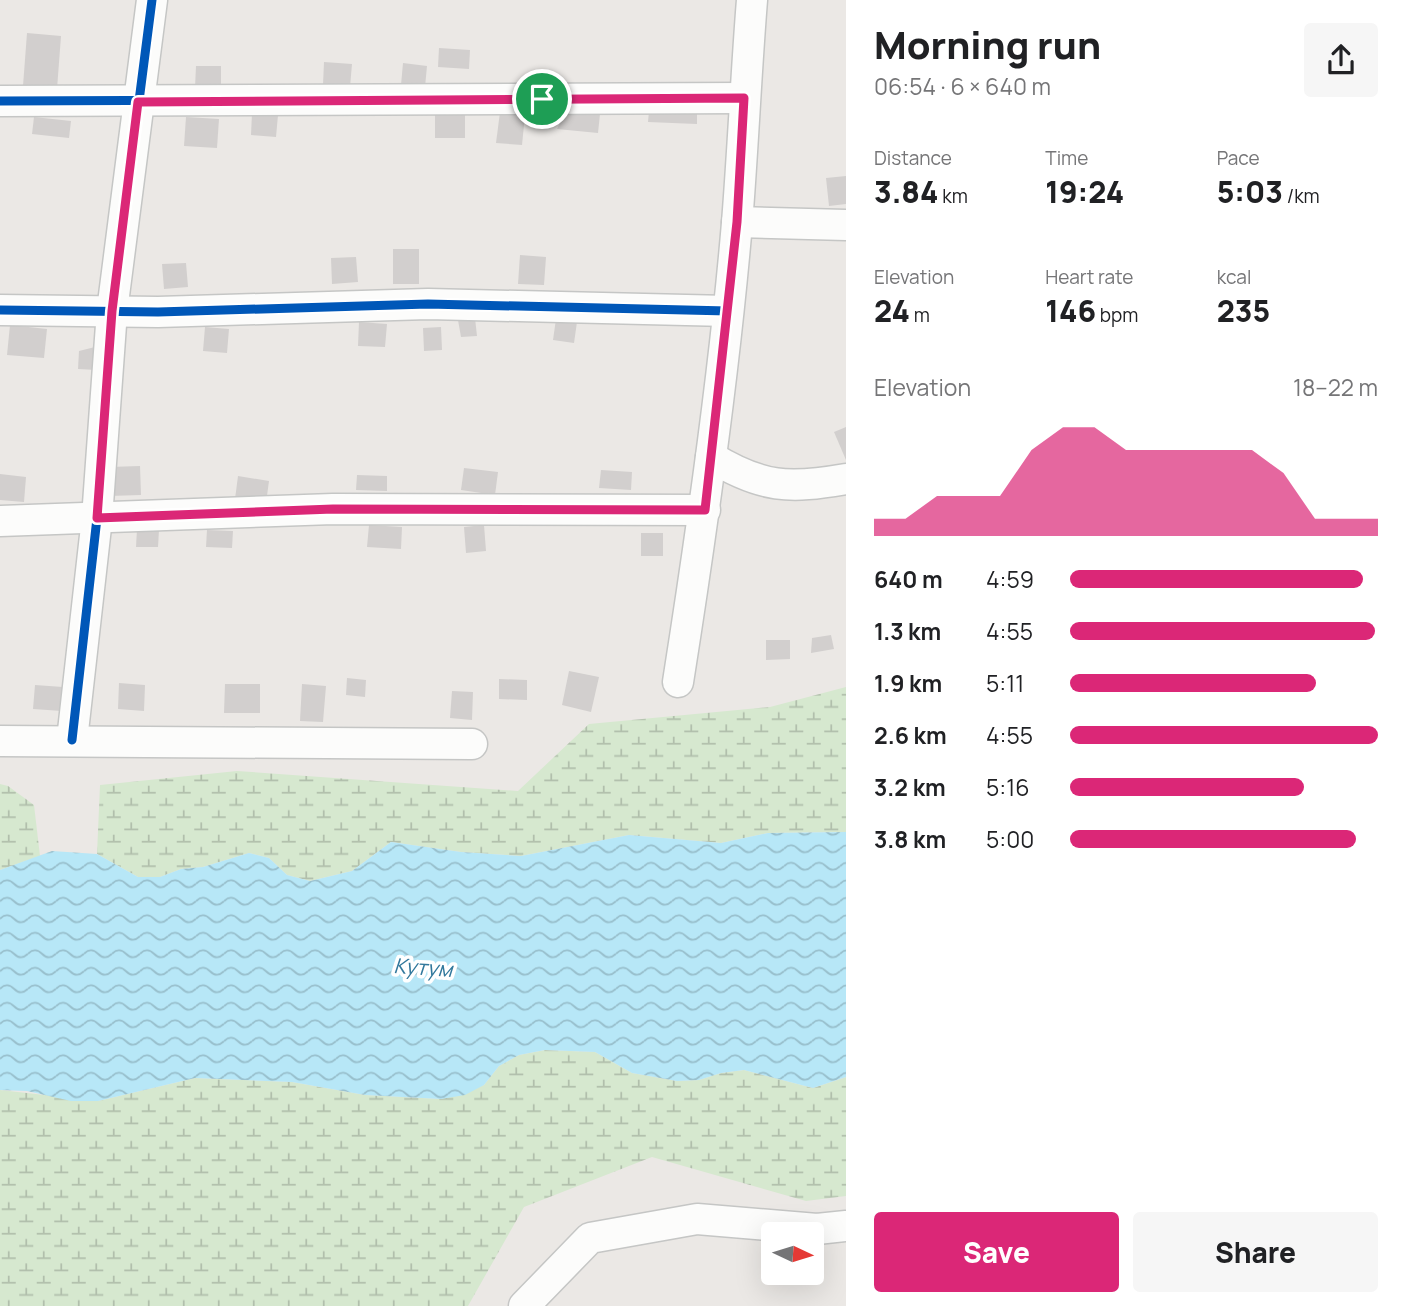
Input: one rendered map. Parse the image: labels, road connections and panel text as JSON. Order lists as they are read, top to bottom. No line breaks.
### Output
{"water":["Кутум"],"north":"right","page":{"heading":["Morning run","06:54 · 6 × 640 m"],"stats":[["Distance","3.84 km"],["Time","19:24"],["Pace","5:03 /km"],["Elevation","24 m"],["Heart rate","146 bpm"],["kcal","235"]],"chart":["Elevation","18–22 m"],"list":[{"name":"640 m","note":"4:59"},{"name":"1.3 km","note":"4:55"},{"name":"1.9 km","note":"5:11"},{"name":"2.6 km","note":"4:55"},{"name":"3.2 km","note":"5:16"},{"name":"3.8 km","note":"5:00"}],"buttons":["Save","Share"]}}
